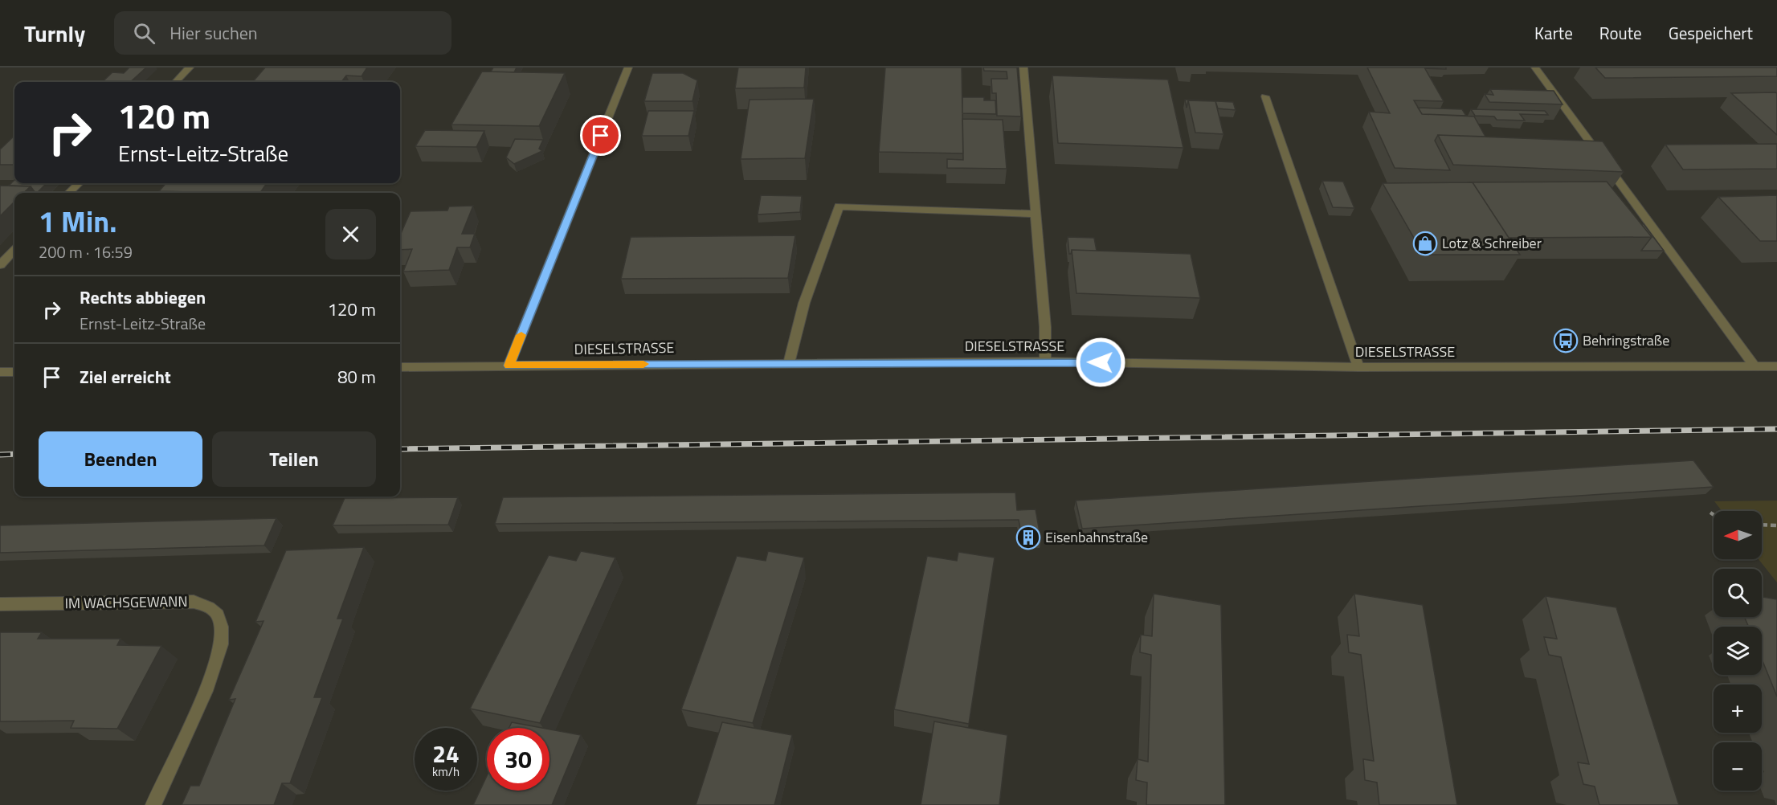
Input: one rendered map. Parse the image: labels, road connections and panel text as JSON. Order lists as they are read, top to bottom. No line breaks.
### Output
{"streets":{"street":["DIESELSTRASSE","IM WACHSGEWANN"]},"places":{"shop":["Lotz & Schreiber"],"bus stop":["Behringstraße"],"building":["Eisenbahnstraße"]},"north":"left","page":{"header":"Turnly","search":"Hier suchen","nav":["Karte","Route","Gespeichert"],"turn":["120 m","Ernst-Leitz-Straße"],"heading":["1 Min.","200 m · 16:59"],"list":[{"name":"Rechts abbiegen","note":"Ernst-Leitz-Straße","value":"120 m"},{"name":"Ziel erreicht","value":"80 m"}],"buttons":["Beenden","Teilen"],"map_buttons":["+","−"],"speed":"24 km/h","limit":"30"}}
